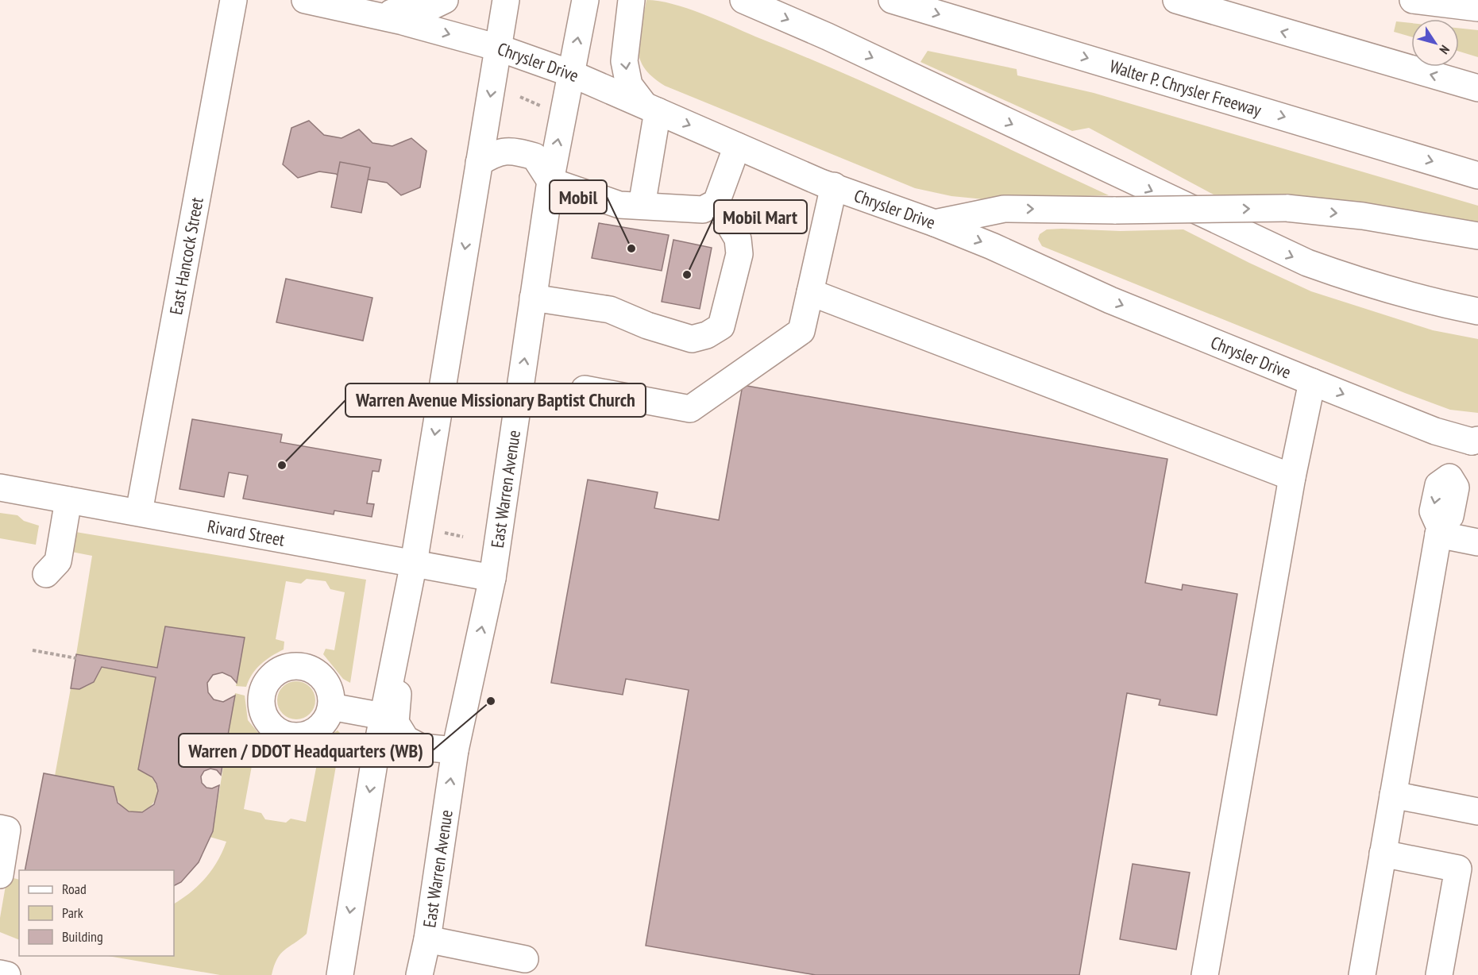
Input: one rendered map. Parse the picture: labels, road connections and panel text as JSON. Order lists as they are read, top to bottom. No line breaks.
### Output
{"streets":{"main road":["Chrysler Drive","Walter P. Chrysler Freeway","East Hancock Street","East Warren Avenue","Rivard Street"]},"crossings":[["Chrysler Drive","East Warren Avenue"],["East Hancock Street","Rivard Street"],["East Warren Avenue","Rivard Street"]],"places":["Mobil","Mobil Mart","Warren Avenue Missionary Baptist Church","Warren / DDOT Headquarters (WB)"],"legend":["Road","Park","Building"],"north":"bottom right"}
